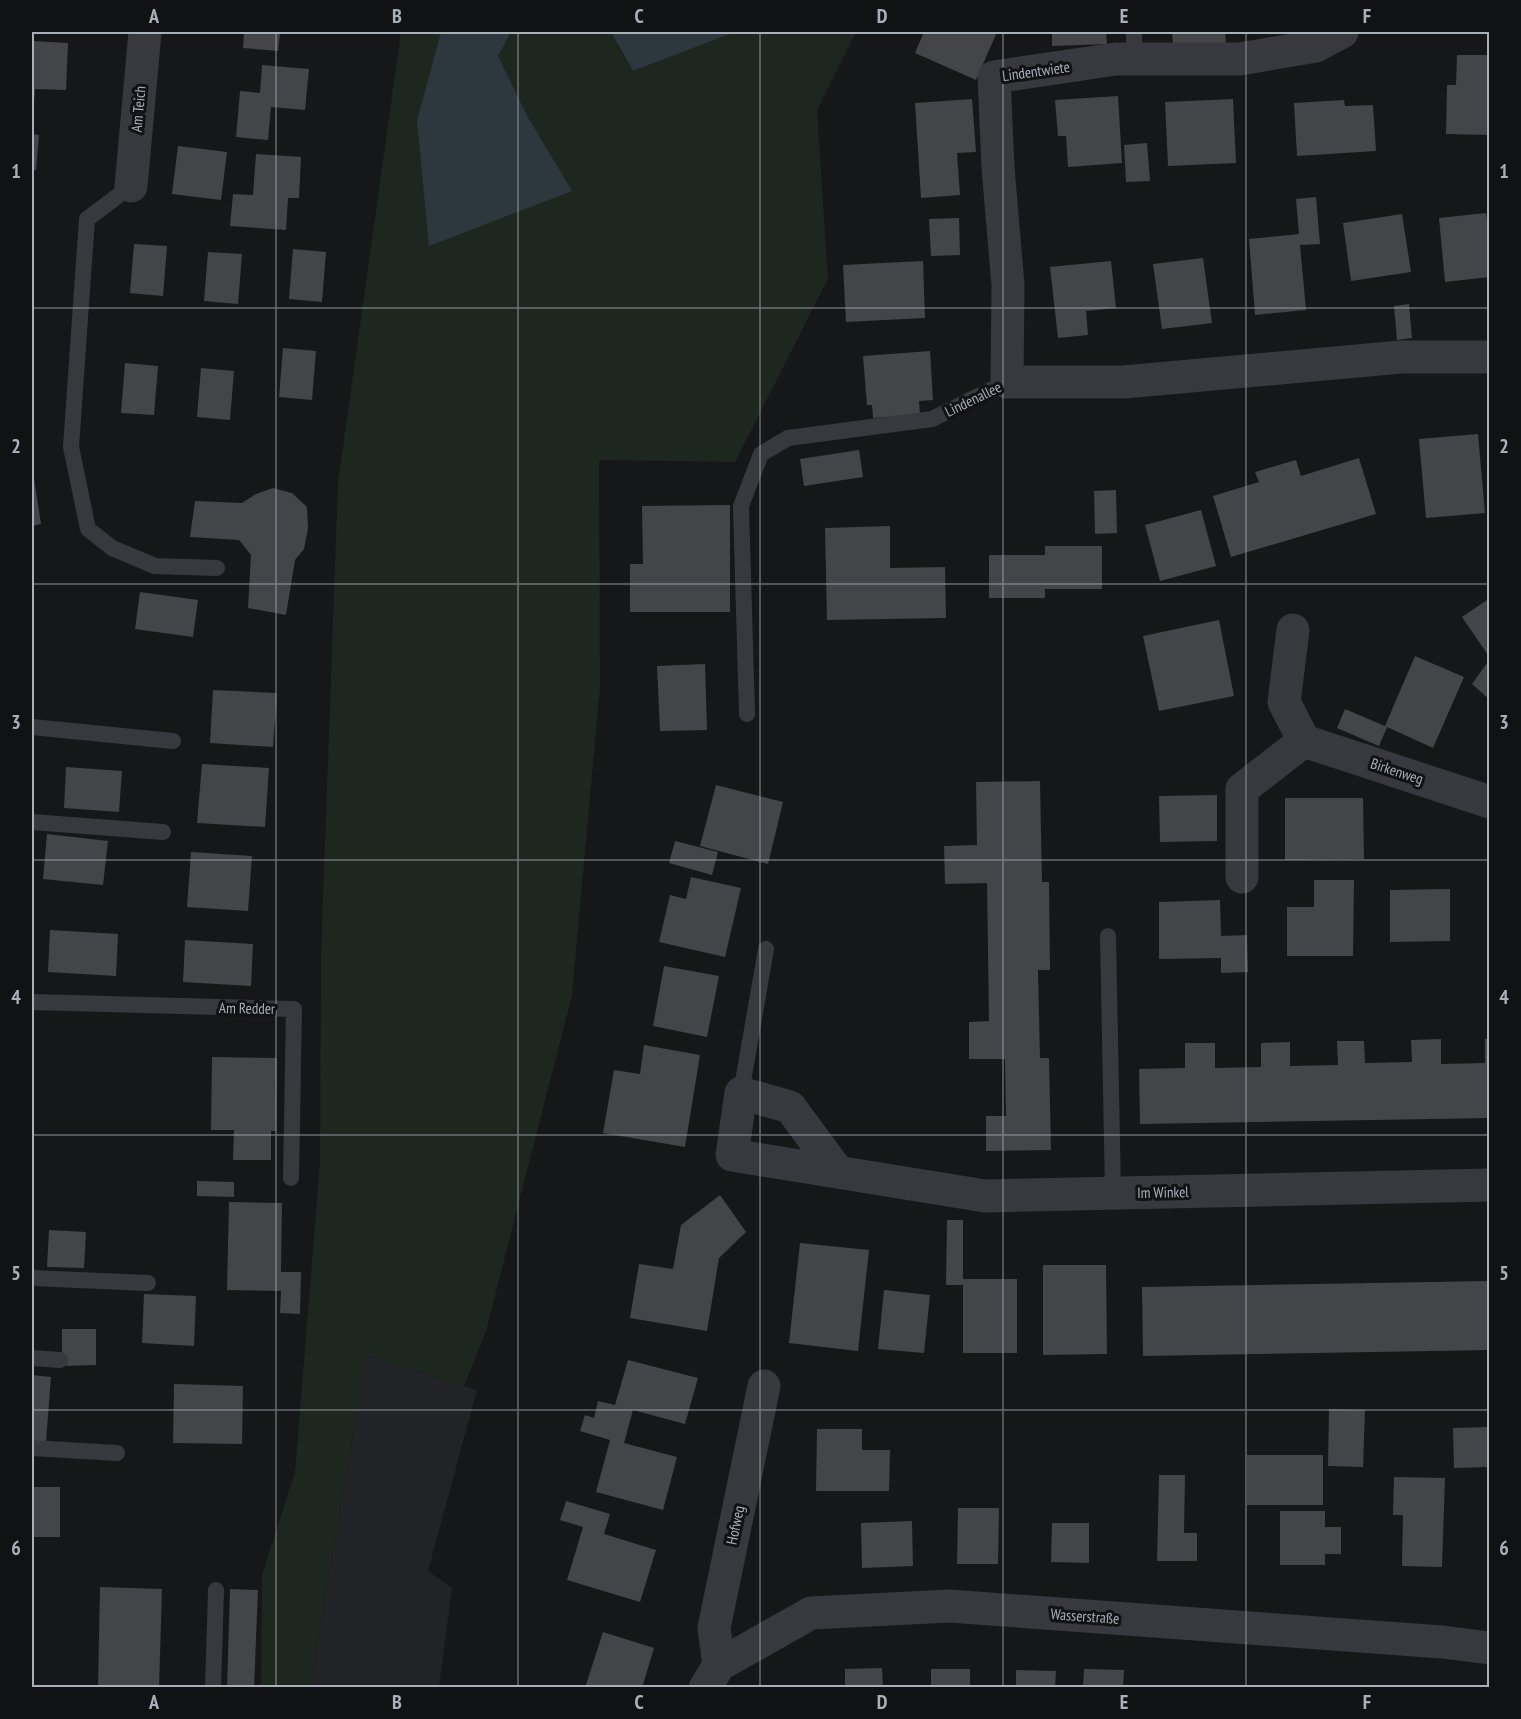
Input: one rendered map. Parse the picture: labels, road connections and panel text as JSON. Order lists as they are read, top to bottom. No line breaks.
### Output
{"streets":{"street":["Lindentwiete","Am Teich","Lindenallee","Birkenweg","Im Winkel","Hofweg","Wasserstraße"],"lane":["Am Redder"]},"crossings":[["Lindentwiete","Lindenallee"],["Hofweg","Wasserstraße"]],"grid":{"columns":["A","B","C","D","E","F"],"rows":["1","2","3","4","5","6"]}}
